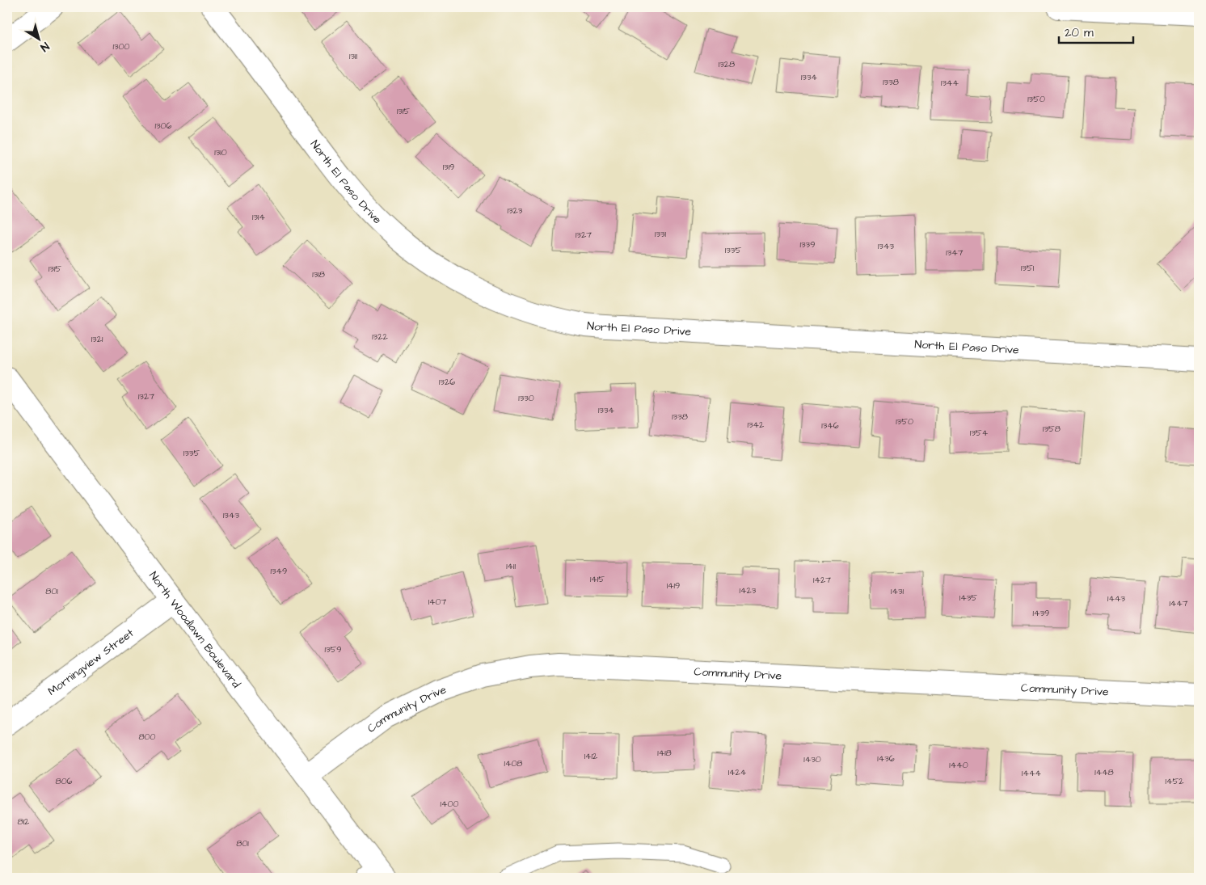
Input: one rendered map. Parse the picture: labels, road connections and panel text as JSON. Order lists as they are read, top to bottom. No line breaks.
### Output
{"streets":{"street":["North El Paso Drive","North Woodlawn Boulevard","Morningview Street","Community Drive"]},"crossings":[["North Woodlawn Boulevard","Morningview Street"],["North Woodlawn Boulevard","Community Drive"]],"house_numbers":["1300","1311","1328","1334","1338","1344","1350","1315","1306","1310","1319","1323","1314","1331","1327","1339","1343","1335","1347","1351","1315","1318","1322","1321","1326","1327","1330","1334","1338","1350","1342","1346","1358","1354","1335","1343","1411","1349","1415","1427","1419","1423","801","1431","1435","1443","1407","1447","1439","1359","800","1418","1412","1436","1430","1408","1440","1424","1448","1444","806","1452","1400","812","801"],"scale_bar":"20 m","north":"bottom right"}
